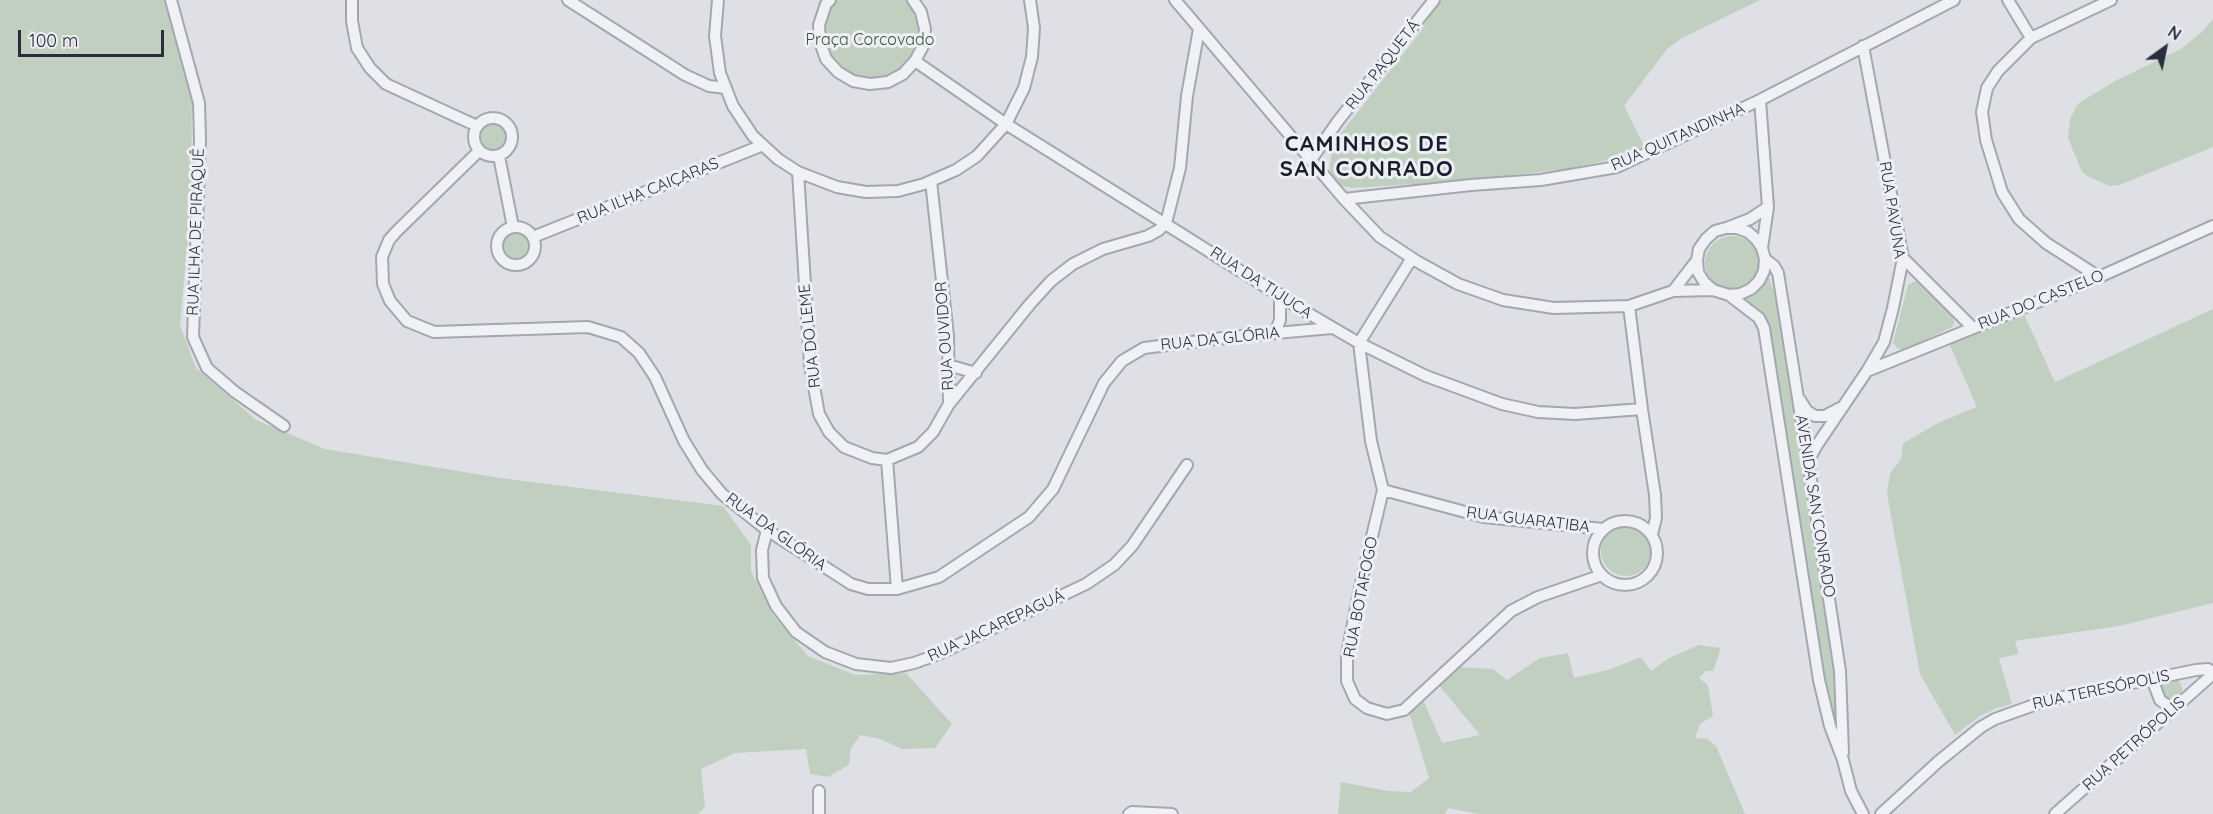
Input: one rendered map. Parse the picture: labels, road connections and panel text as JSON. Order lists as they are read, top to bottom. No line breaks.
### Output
{"streets":{"street":["RUA PAQUETÁ","RUA QUITANDINHA","RUA ILHA CAIÇARAS","RUA PAVUNA","RUA ILHA DE PIRAQUÊ","RUA DA TIJUCA","RUA DO CASTELO","RUA DO LEME","RUA OUVIDOR","RUA DA GLÓRIA","AVENIDA SAN CONRADO","RUA GUARATIBA","RUA BOTAFOGO","RUA JACAREPAGUÁ","RUA TERESÓPOLIS","RUA PETRÓPOLIS"]},"crossings":[["RUA QUITANDINHA","RUA PAVUNA"],["RUA PAVUNA","RUA DO CASTELO"],["RUA PAVUNA","AVENIDA SAN CONRADO"],["RUA DA TIJUCA","RUA DA GLÓRIA"],["RUA DA TIJUCA","RUA BOTAFOGO"],["RUA DO LEME","RUA OUVIDOR"],["RUA DA GLÓRIA","RUA JACAREPAGUÁ"],["RUA GUARATIBA","RUA BOTAFOGO"],["RUA TERESÓPOLIS","RUA PETRÓPOLIS"]],"districts":["CAMINHOS DE SAN CONRADO"],"parks":["Praça Corcovado"],"scale_bar":"100 m","north":"top right"}
